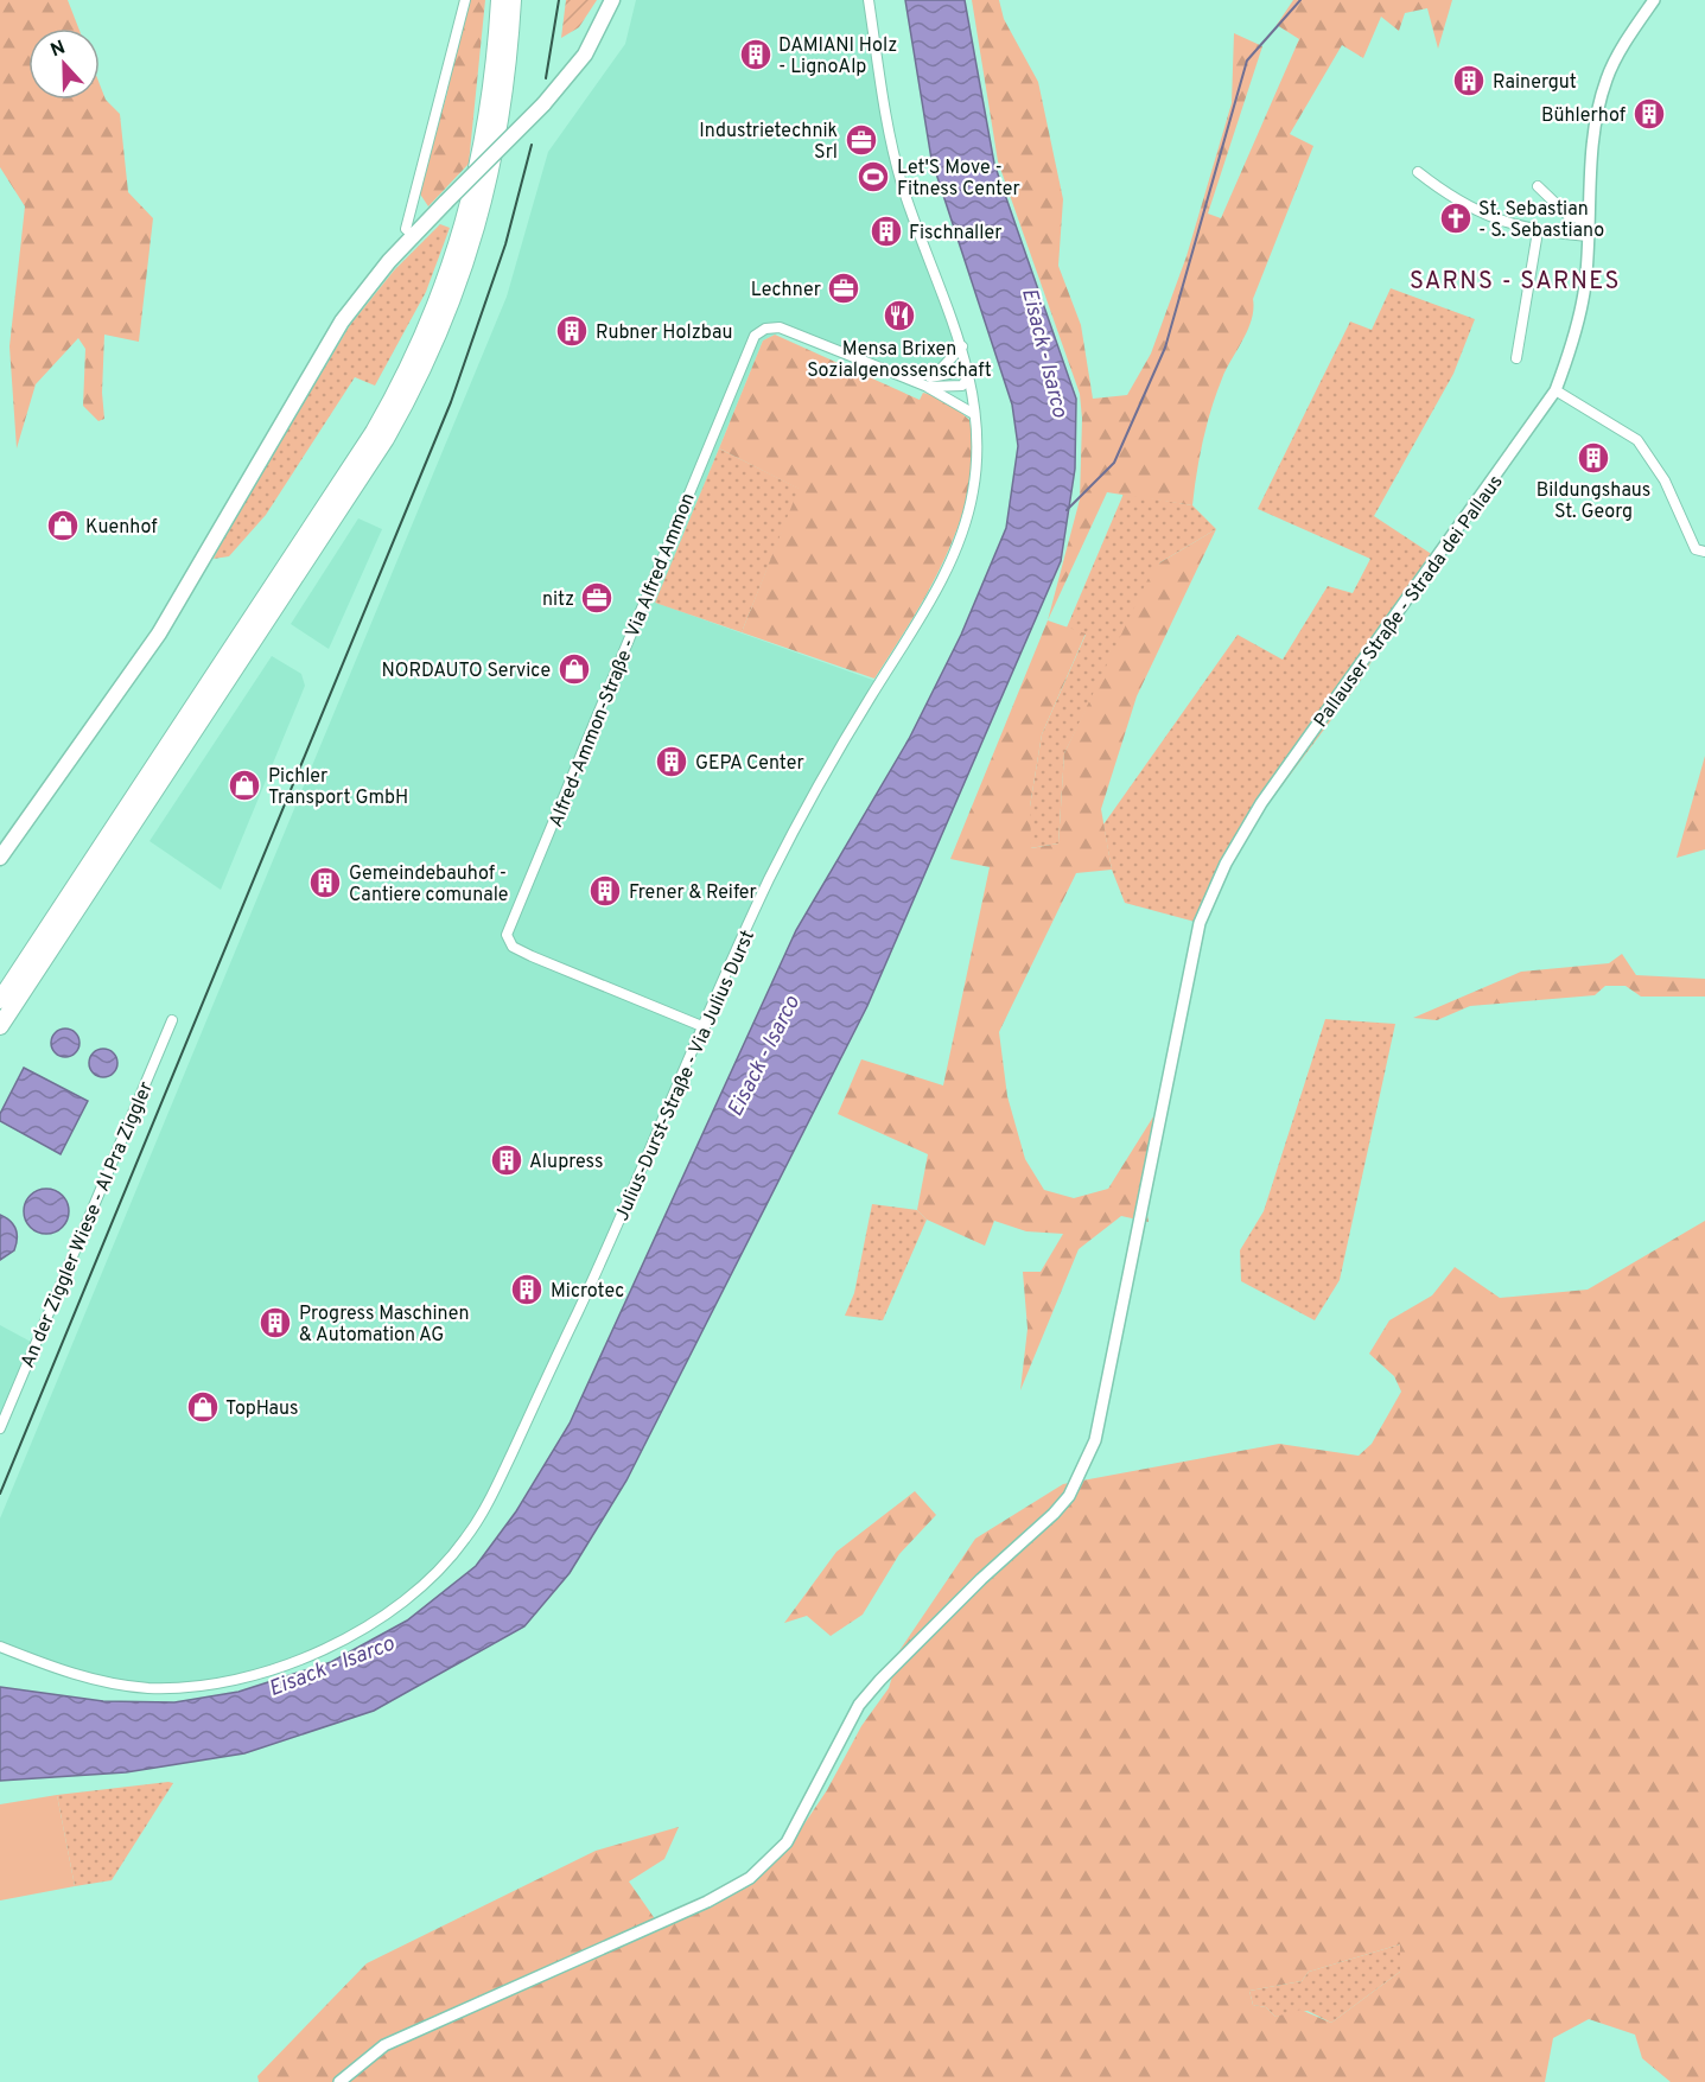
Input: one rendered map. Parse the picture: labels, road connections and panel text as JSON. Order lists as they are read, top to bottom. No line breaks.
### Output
{"streets":{"street":["Pallauser Straße - Strada dei Pallaus","Alfred-Ammon-Straße - Via Alfred Ammon","Julius-Durst-Straße - Via Julius Durst","An der Ziggler Wiese - Al Pra Ziggler"]},"crossings":[["Alfred-Ammon-Straße - Via Alfred Ammon","Julius-Durst-Straße - Via Julius Durst"]],"districts":["SARNS - SARNES"],"water":["Eisack - Isarco"],"places":{"building":["DAMIANI Holz - LignoAlp","Rainergut","Bühlerhof","Fischnaller","Rubner Holzbau","Bildungshaus St. Georg","GEPA Center","Gemeindebauhof - Cantiere comunale","Frener & Reifer","Alupress","Microtec","Progress Maschinen & Automation AG"],"office":["Industrietechnik Srl","Lechner","nitz"],"sports":["Let'S Move - Fitness Center"],"church":["St. Sebastian - S. Sebastiano"],"restaurant":["Mensa Brixen Sozialgenossenschaft"],"shop":["Kuenhof","NORDAUTO Service","Pichler Transport GmbH","TopHaus"]},"north":"top"}
